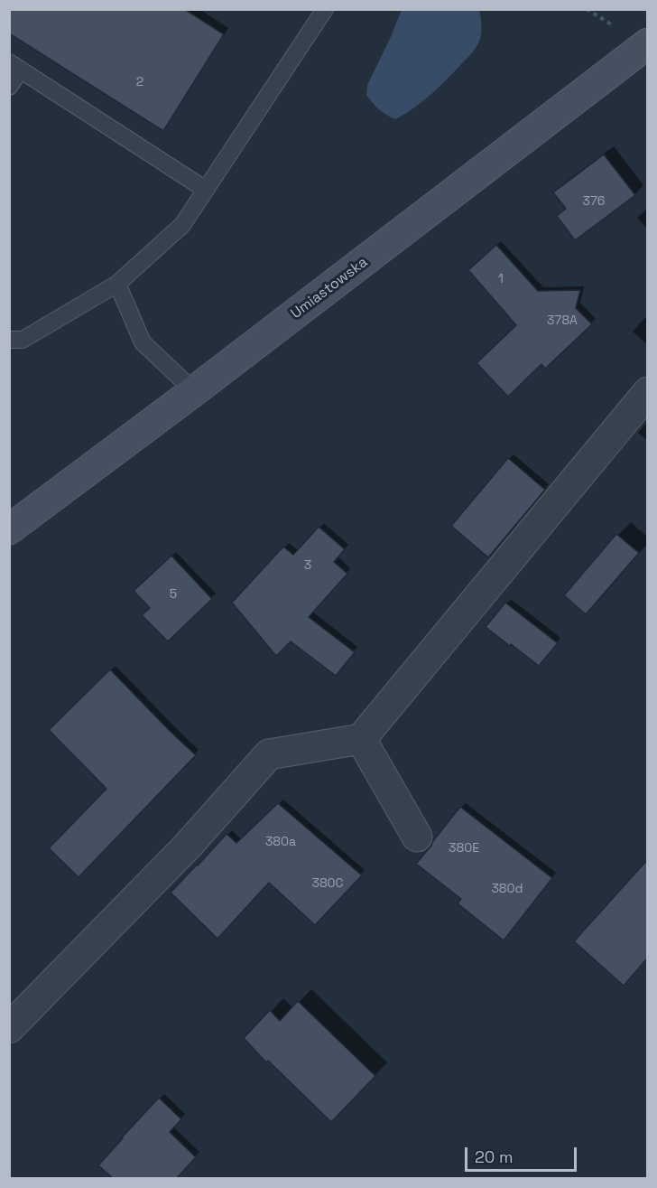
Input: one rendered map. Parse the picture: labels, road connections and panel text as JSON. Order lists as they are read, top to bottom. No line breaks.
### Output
{"streets":{"main road":["Umiastowska"]},"house_numbers":["2","376","1","378A","3","5","380a","380E","380C","380d"],"scale_bar":"20 m"}
